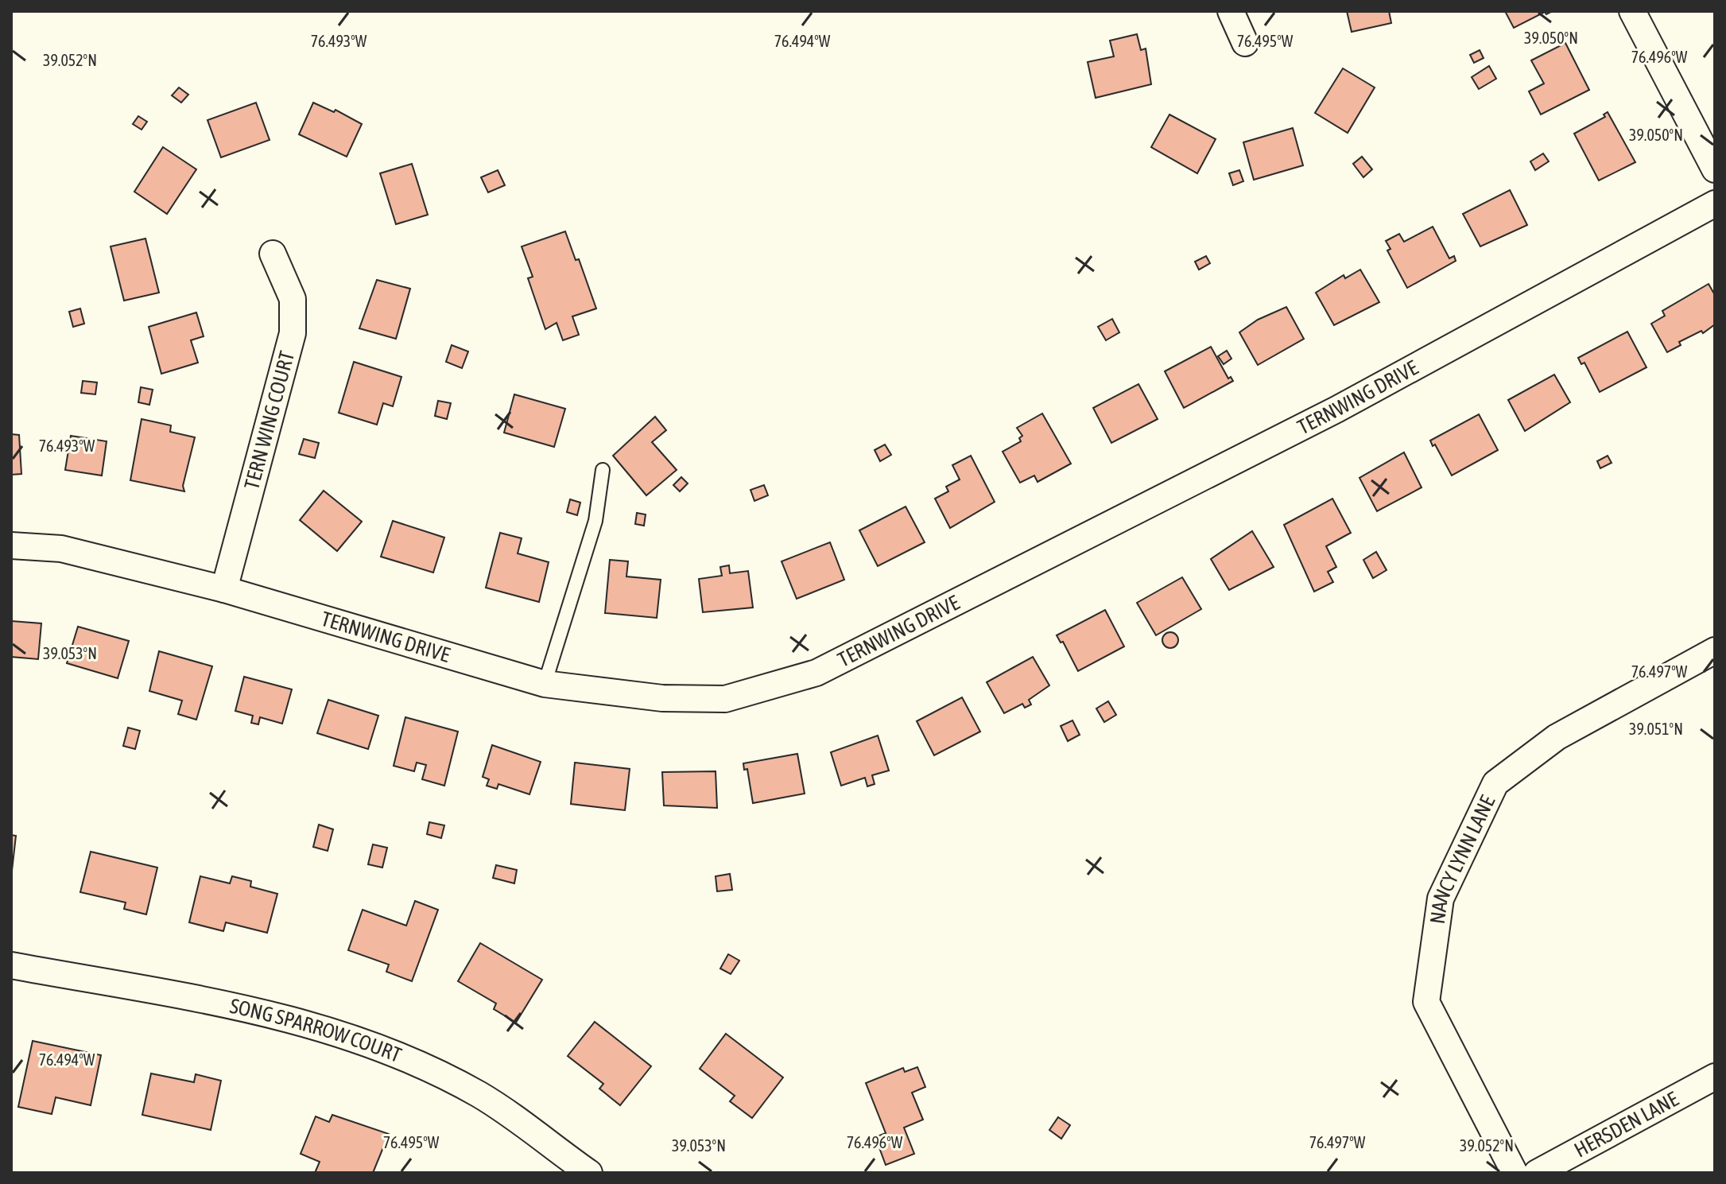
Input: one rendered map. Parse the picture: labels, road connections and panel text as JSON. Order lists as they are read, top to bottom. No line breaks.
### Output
{"streets":{"street":["TERNWING DRIVE","TERN WING COURT","NANCY LYNN LANE","SONG SPARROW COURT","HERSDEN LANE"]},"crossings":[["TERNWING DRIVE","TERN WING COURT"]],"coordinates":["39.050°N","76.493°W","76.494°W","76.495°W","76.496°W","39.052°N","39.053°N","76.497°W","39.051°N"]}
